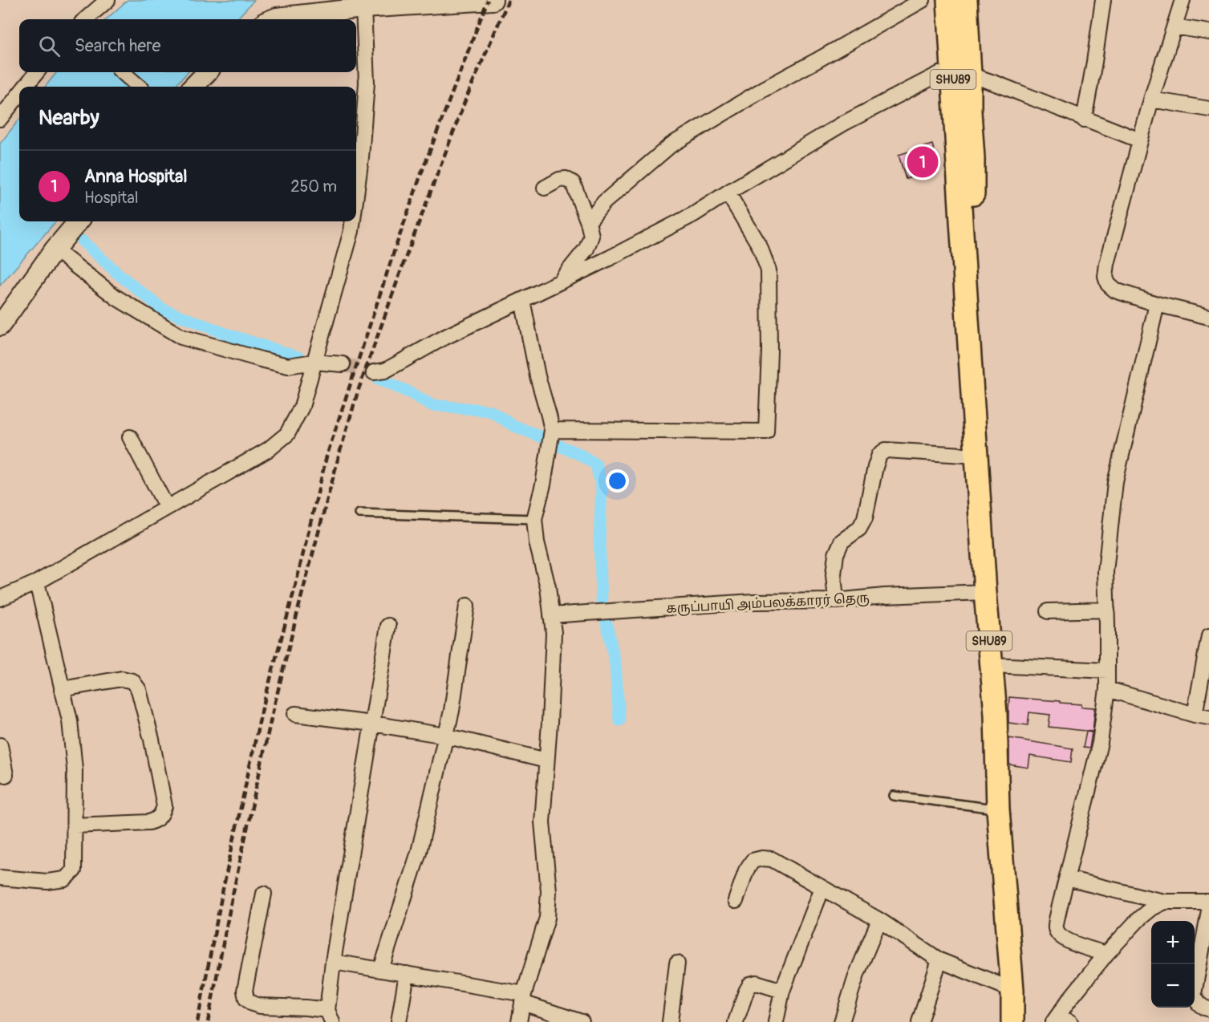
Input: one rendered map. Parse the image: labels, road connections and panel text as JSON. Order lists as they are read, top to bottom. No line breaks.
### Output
{"streets":{"main road":["SHU89"],"street":["கருப்பாயி அம்பலக்காரர் தெரு"]},"crossings":[["SHU89","கருப்பாயி அம்பலக்காரர் தெரு"]],"page":{"search":"Search here","heading":"Nearby","pins":"1","list":[{"mark":"1","name":"Anna Hospital","note":"Hospital","value":"250 m"}],"map_buttons":["+","−"]}}
